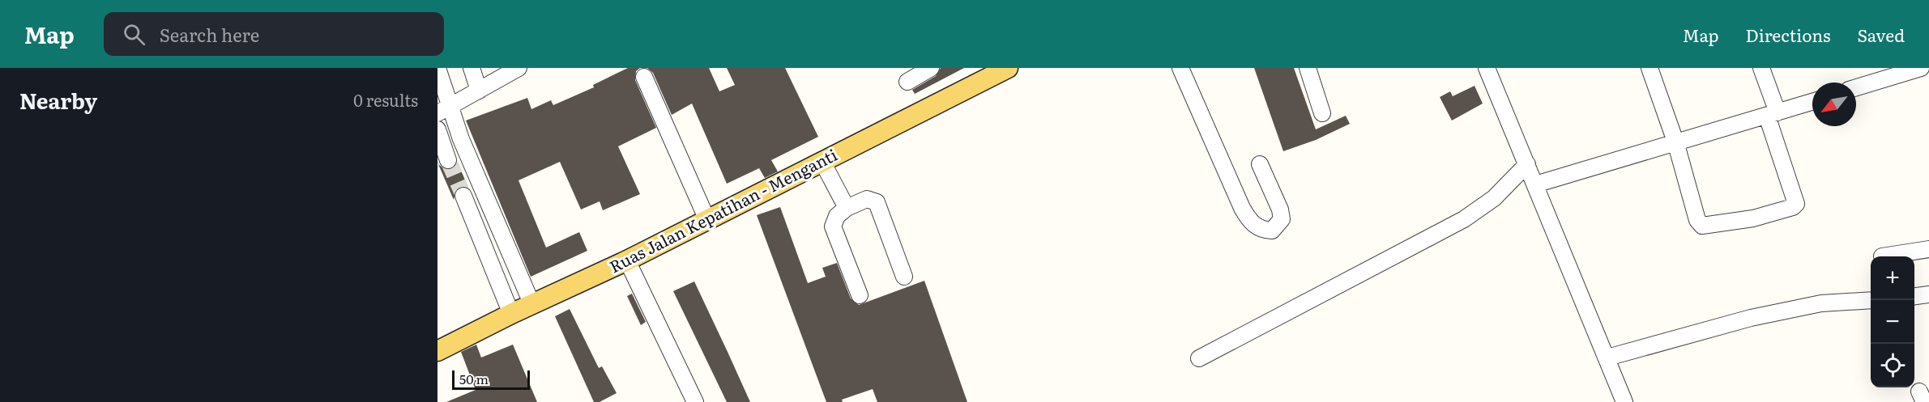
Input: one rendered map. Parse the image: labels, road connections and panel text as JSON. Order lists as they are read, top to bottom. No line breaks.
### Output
{"streets":{"main road":["Ruas Jalan Kepatihan - Menganti"]},"scale_bar":"50 m","north":"bottom left","page":{"header":"Map","search":"Search here","nav":["Map","Directions","Saved"],"heading":["Nearby","0 results"],"map_buttons":["+","−"],"scale":"50 m"}}
